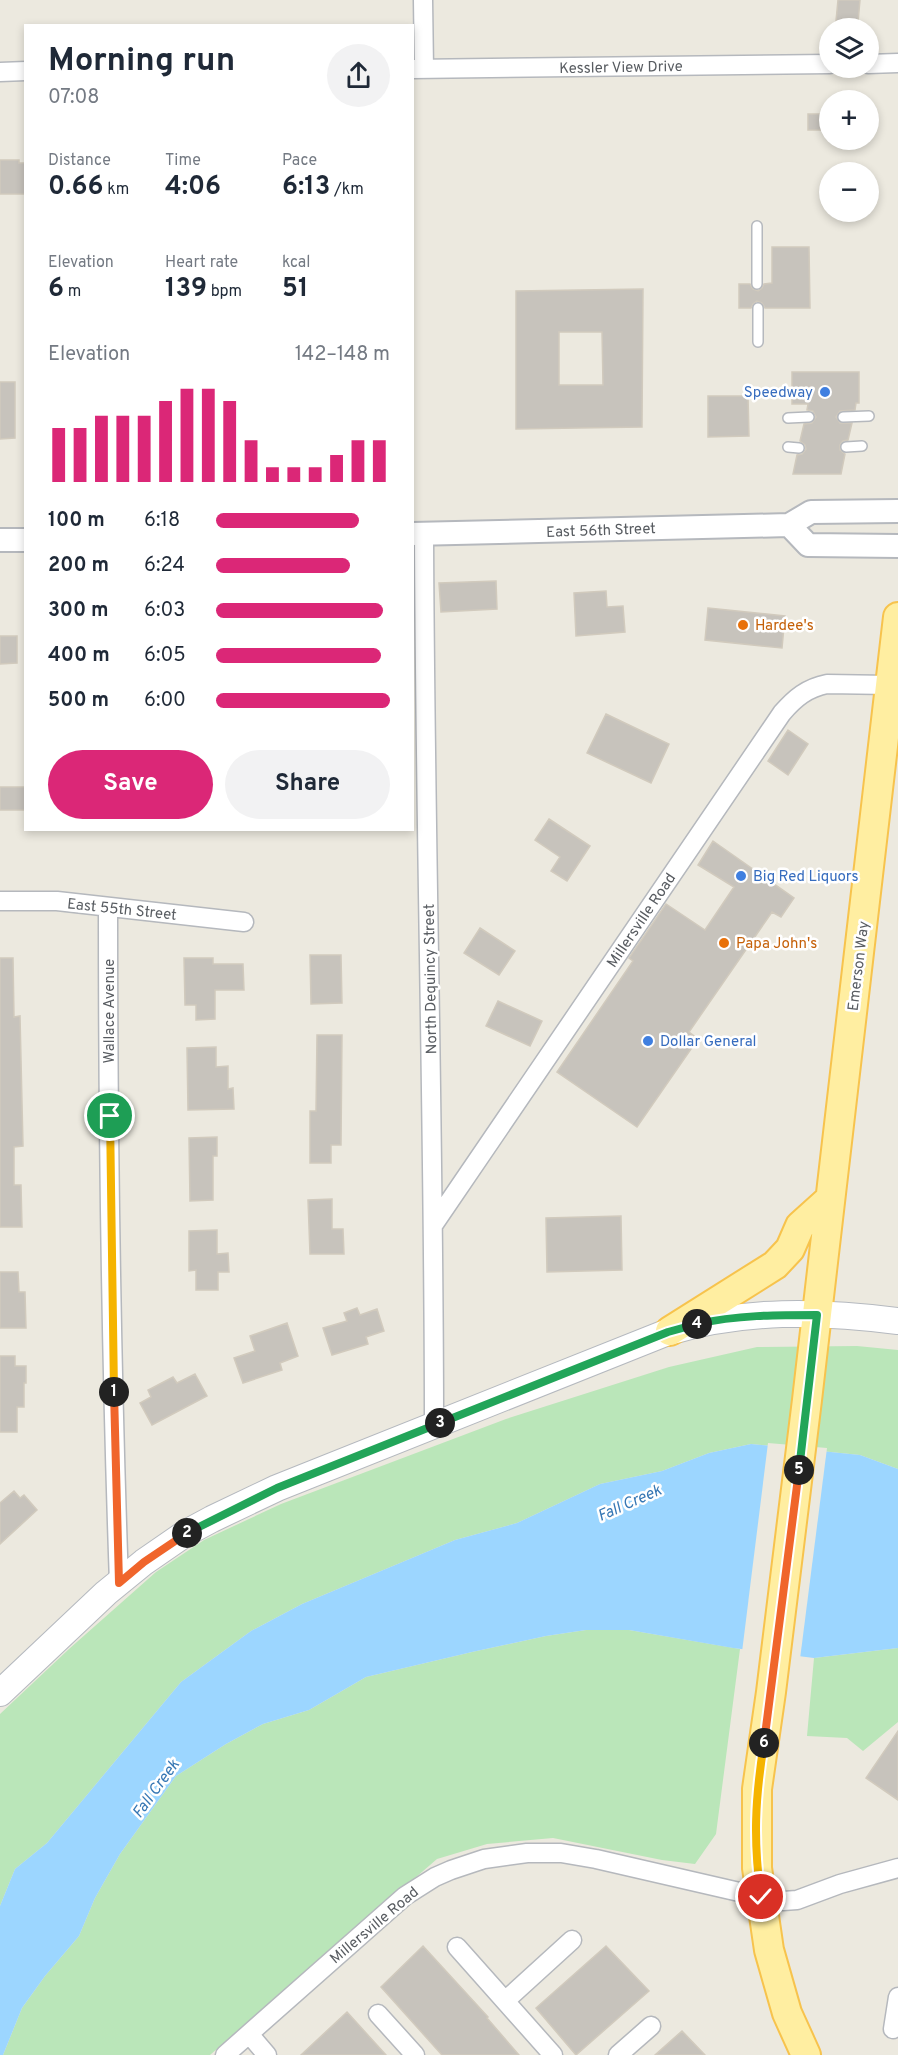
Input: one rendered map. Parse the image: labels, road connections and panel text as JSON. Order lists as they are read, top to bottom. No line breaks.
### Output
{"streets":{"main road":["Emerson Way"],"street":["Kessler View Drive","East 56th Street","East 55th Street","Millersville Road","North Dequincy Street","Wallace Avenue"]},"crossings":[["East 56th Street","North Dequincy Street"],["East 55th Street","Wallace Avenue"],["Millersville Road","Emerson Way"],["Millersville Road","North Dequincy Street"]],"water":["Fall Creek"],"places":["Speedway","Hardee's","Big Red Liquors","Papa John's","Dollar General"],"page":{"map_buttons":["+","−"],"heading":["Morning run","07:08"],"stats":[["Distance","0.66 km"],["Time","4:06"],["Pace","6:13 /km"],["Elevation","6 m"],["Heart rate","139 bpm"],["kcal","51"]],"chart":["Elevation","142–148 m"],"list":[{"name":"100 m","note":"6:18"},{"name":"200 m","note":"6:24"},{"name":"300 m","note":"6:03"},{"name":"400 m","note":"6:05"},{"name":"500 m","note":"6:00"}],"buttons":["Save","Share"],"pins":["4","1","3","5","2","6"]}}
